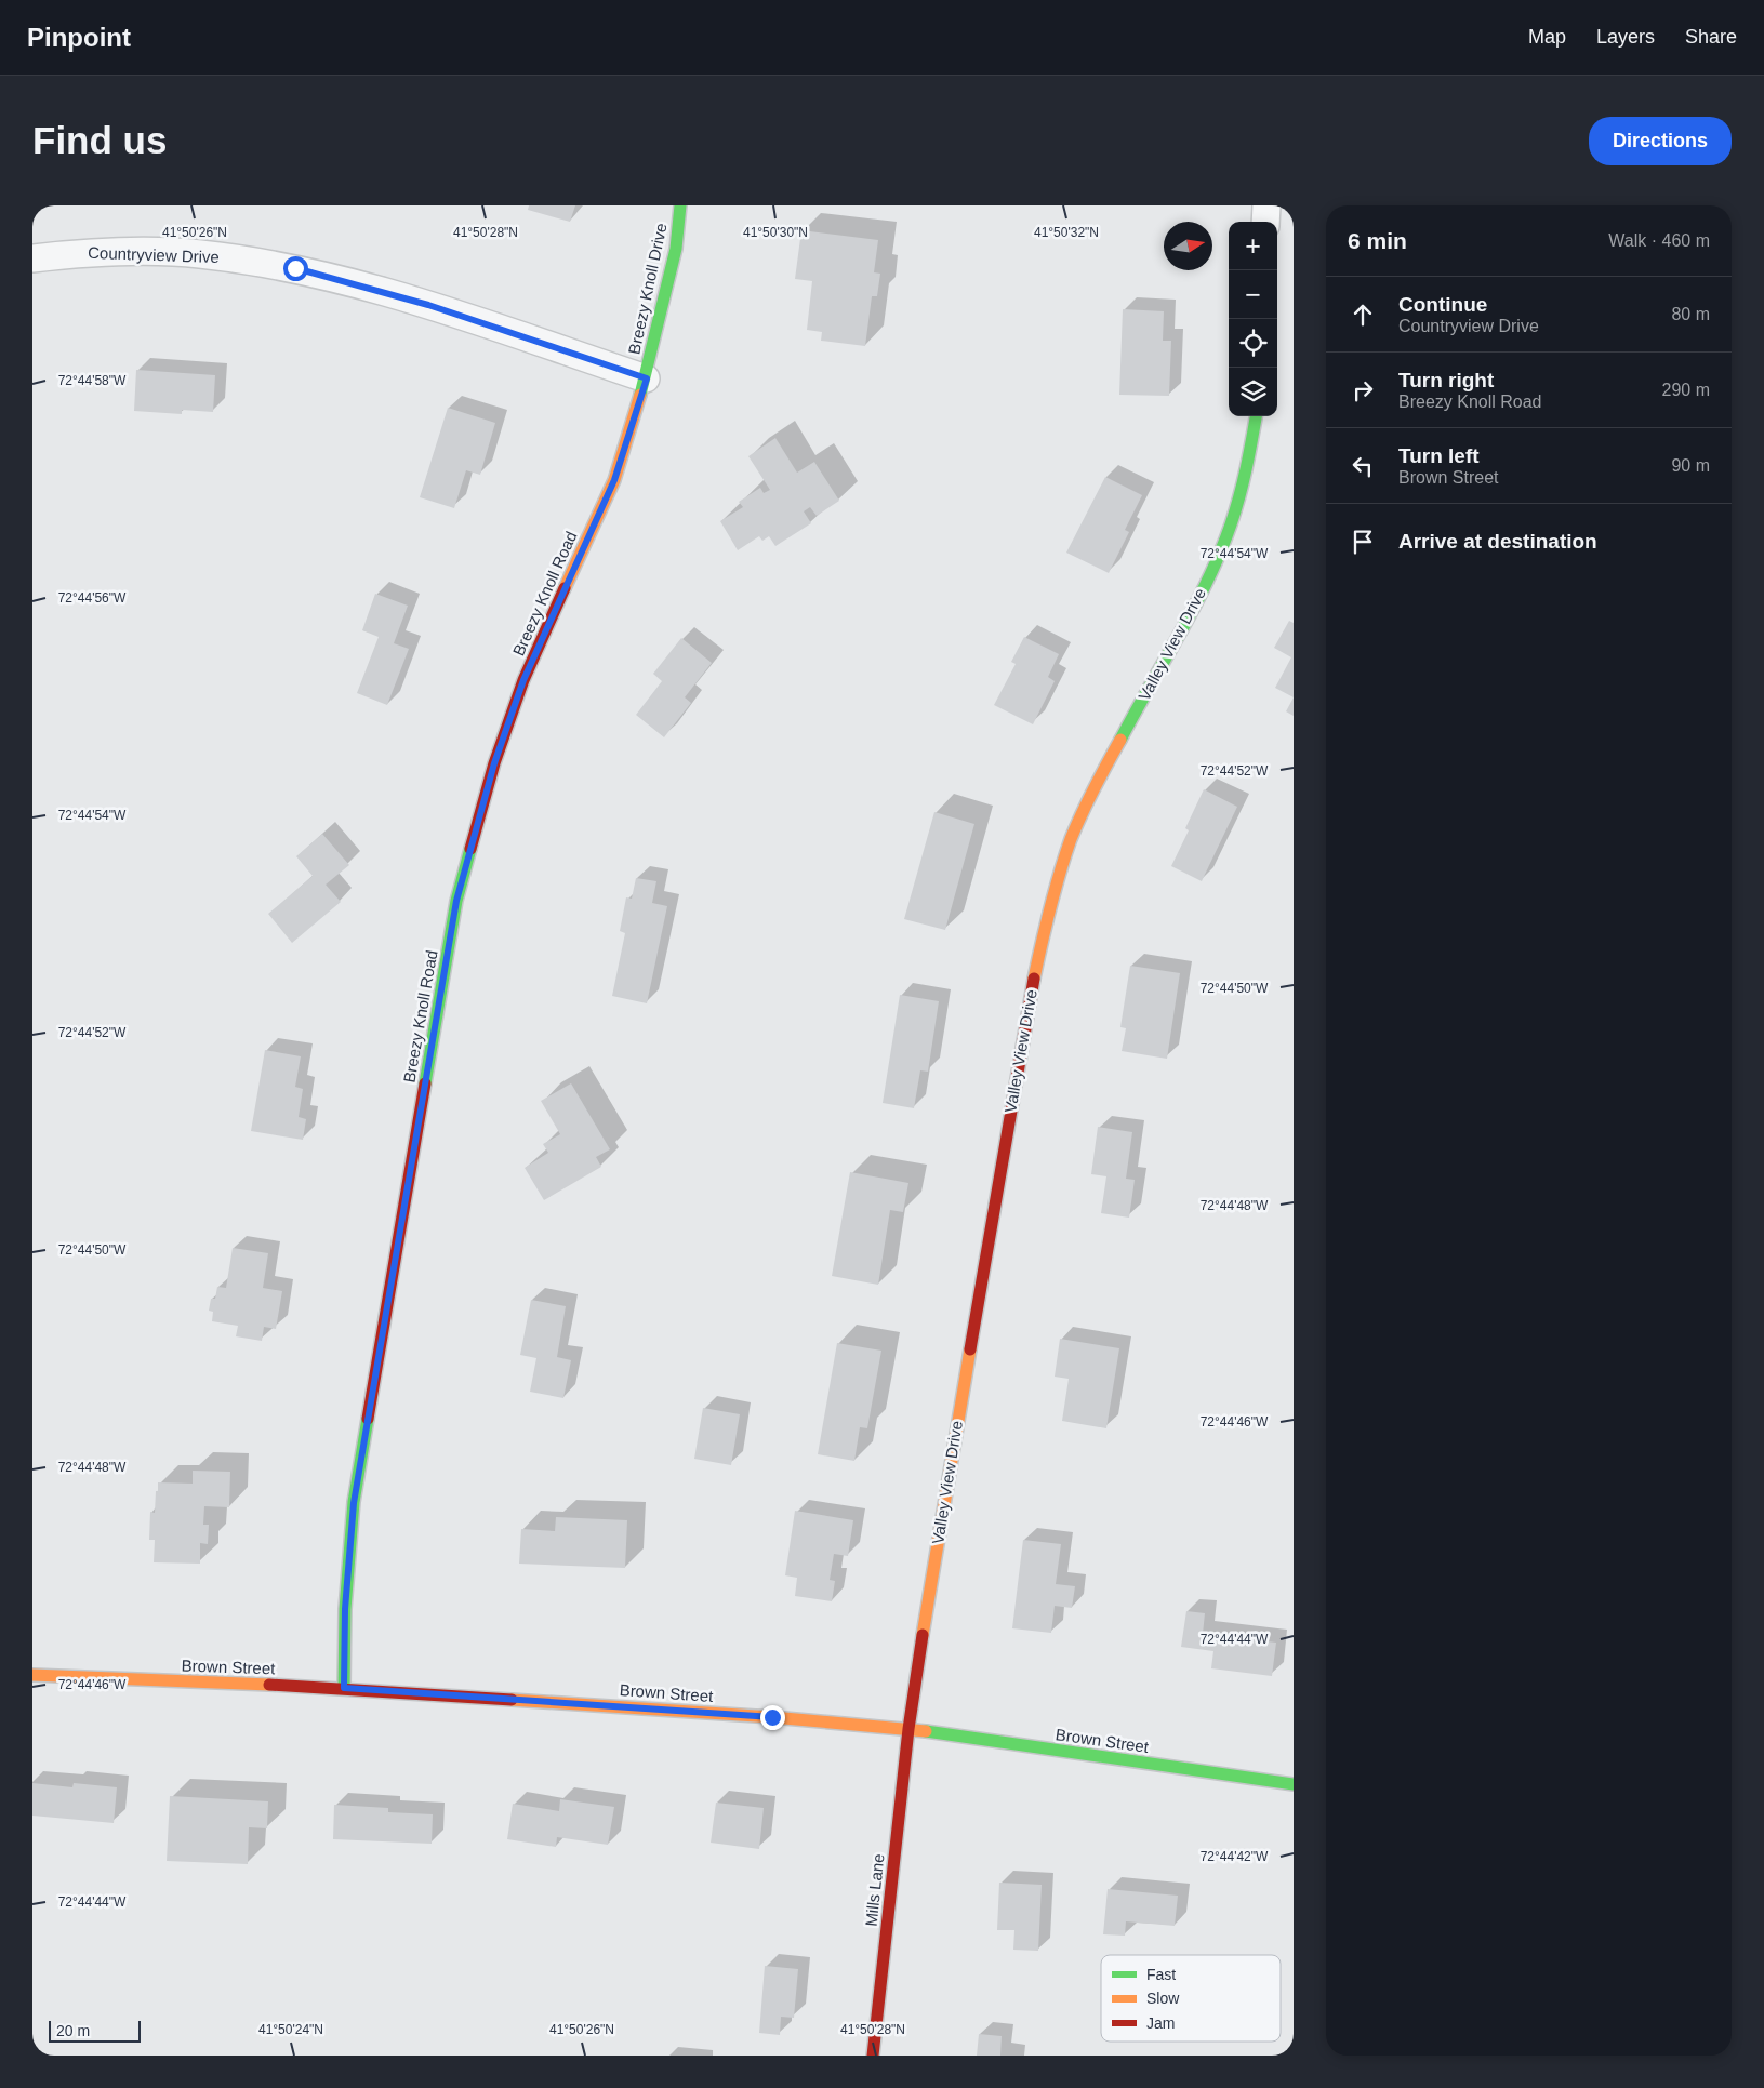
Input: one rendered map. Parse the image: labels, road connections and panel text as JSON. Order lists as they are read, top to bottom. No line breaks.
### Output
{"streets":{"street":["Countryview Drive","Breezy Knoll Drive","Breezy Knoll Road","Valley View Drive","Brown Street","Mills Lane"]},"crossings":[["Countryview Drive","Breezy Knoll Drive"],["Countryview Drive","Breezy Knoll Road"],["Breezy Knoll Drive","Breezy Knoll Road"],["Breezy Knoll Road","Brown Street"],["Valley View Drive","Brown Street"],["Valley View Drive","Mills Lane"],["Brown Street","Mills Lane"]],"legend":["Fast","Slow","Jam"],"scale_bar":"20 m","north":"right","page":{"header":"Pinpoint","nav":["Map","Layers","Share"],"buttons":"Directions","title":"Find us","heading":["6 min","Walk · 460 m"],"map_buttons":["+","−"],"list":[["Continue","Countryview Drive","80 m"],["Turn right","Breezy Knoll Road","290 m"],["Turn left","Brown Street","90 m"],"Arrive at destination"],"scale":"20 m"},"coordinates":["41°50'26\"N","41°50'28\"N","41°50'30\"N","41°50'32\"N","72°44'58\"W","72°44'54\"W","72°44'56\"W","72°44'52\"W","72°44'50\"W","72°44'48\"W","72°44'46\"W","72°44'44\"W","72°44'42\"W","41°50'24\"N"]}
